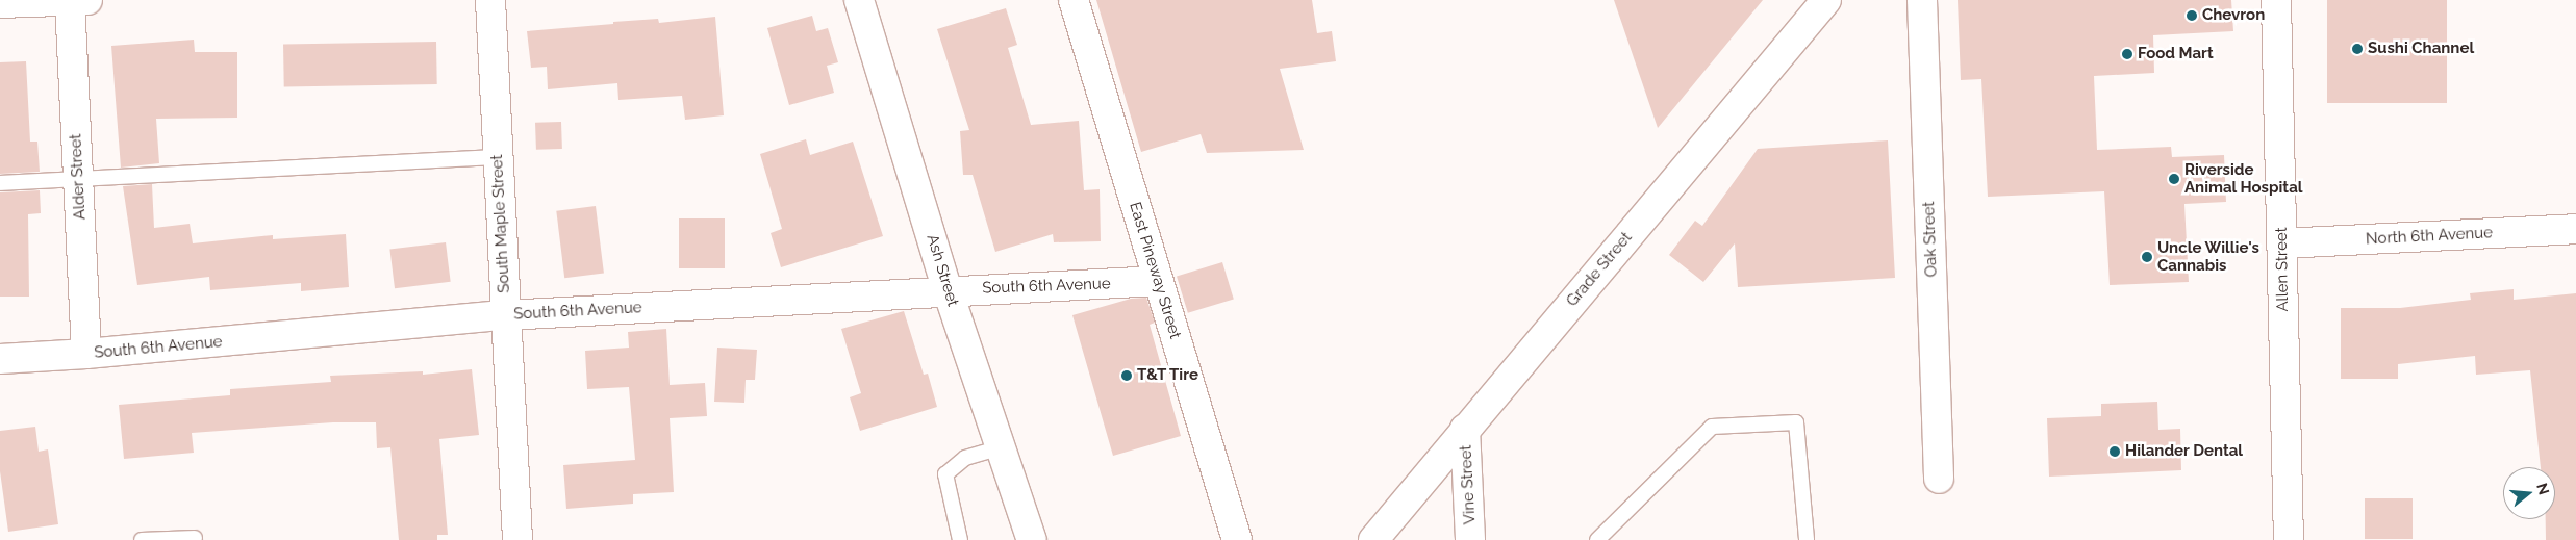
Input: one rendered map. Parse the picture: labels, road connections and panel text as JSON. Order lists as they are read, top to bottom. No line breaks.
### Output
{"streets":{"street":["Alder Street","South Maple Street","North 6th Avenue","Oak Street","Grade Street","Allen Street","Ash Street","East Pineway Street","South 6th Avenue","Vine Street"]},"crossings":[["Alder Street","South 6th Avenue"],["South Maple Street","South 6th Avenue"],["North 6th Avenue","Allen Street"],["Grade Street","Vine Street"],["Ash Street","South 6th Avenue"],["East Pineway Street","South 6th Avenue"]],"places":["Chevron","Sushi Channel","Food Mart","Riverside Animal Hospital","Uncle Willie's Cannabis","T&T Tire","Hilander Dental"],"north":"right"}
